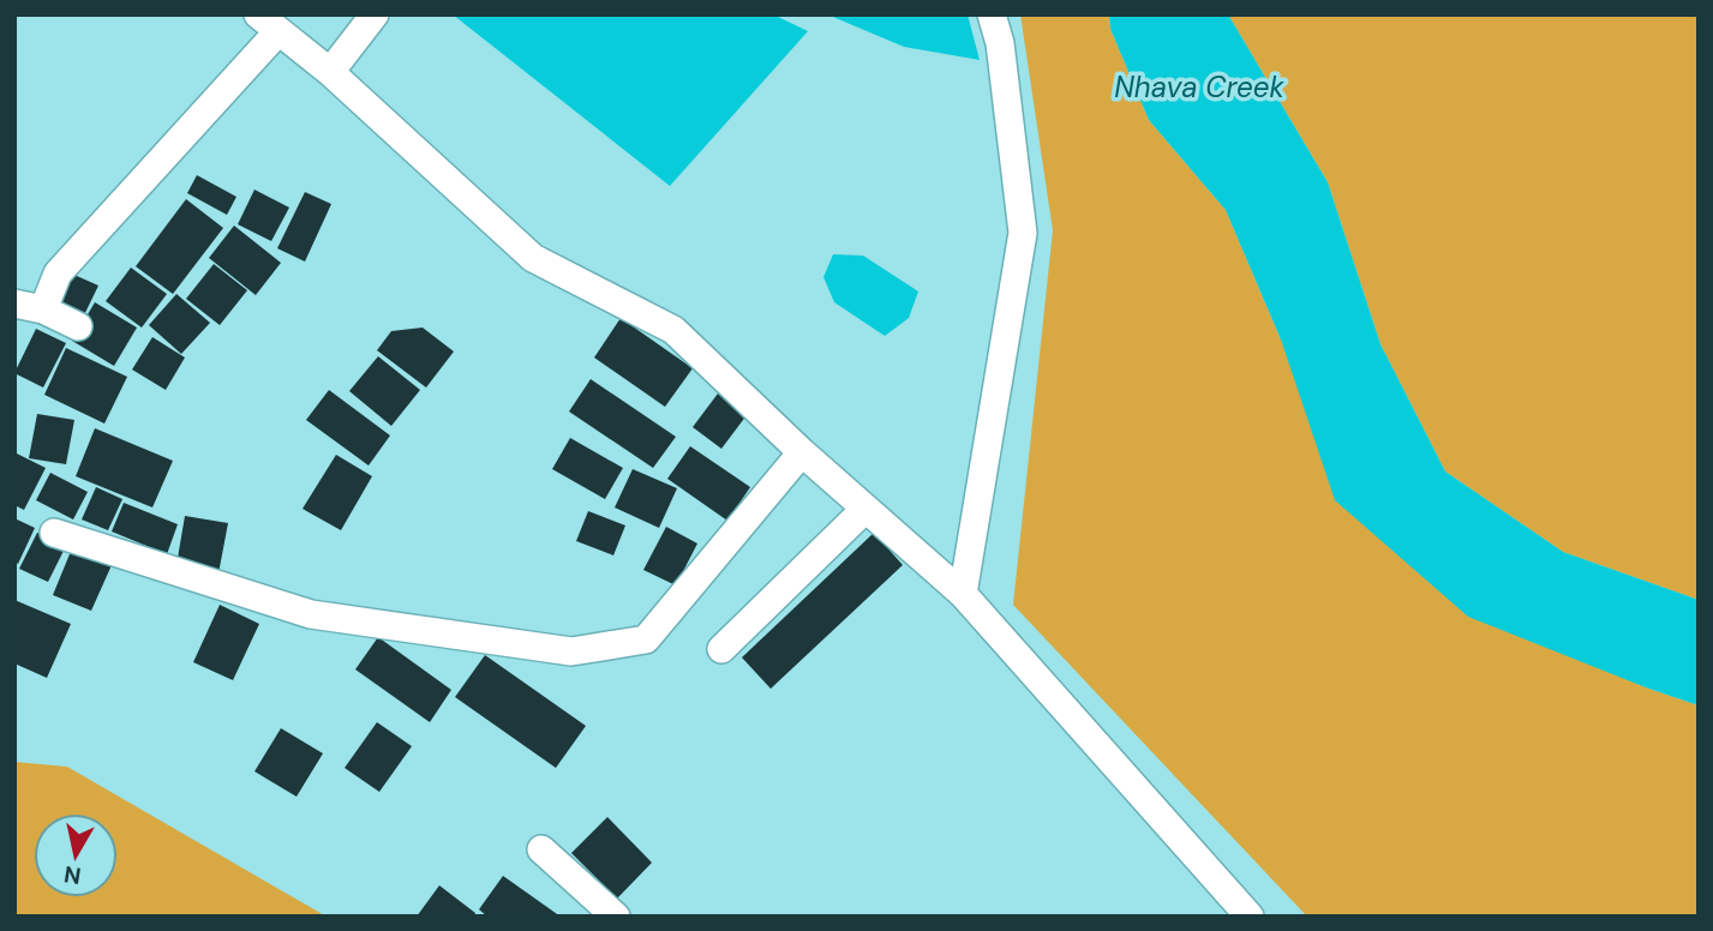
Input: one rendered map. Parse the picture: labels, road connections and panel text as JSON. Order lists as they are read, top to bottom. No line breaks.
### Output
{"water":["Nhava Creek"],"north":"bottom"}
